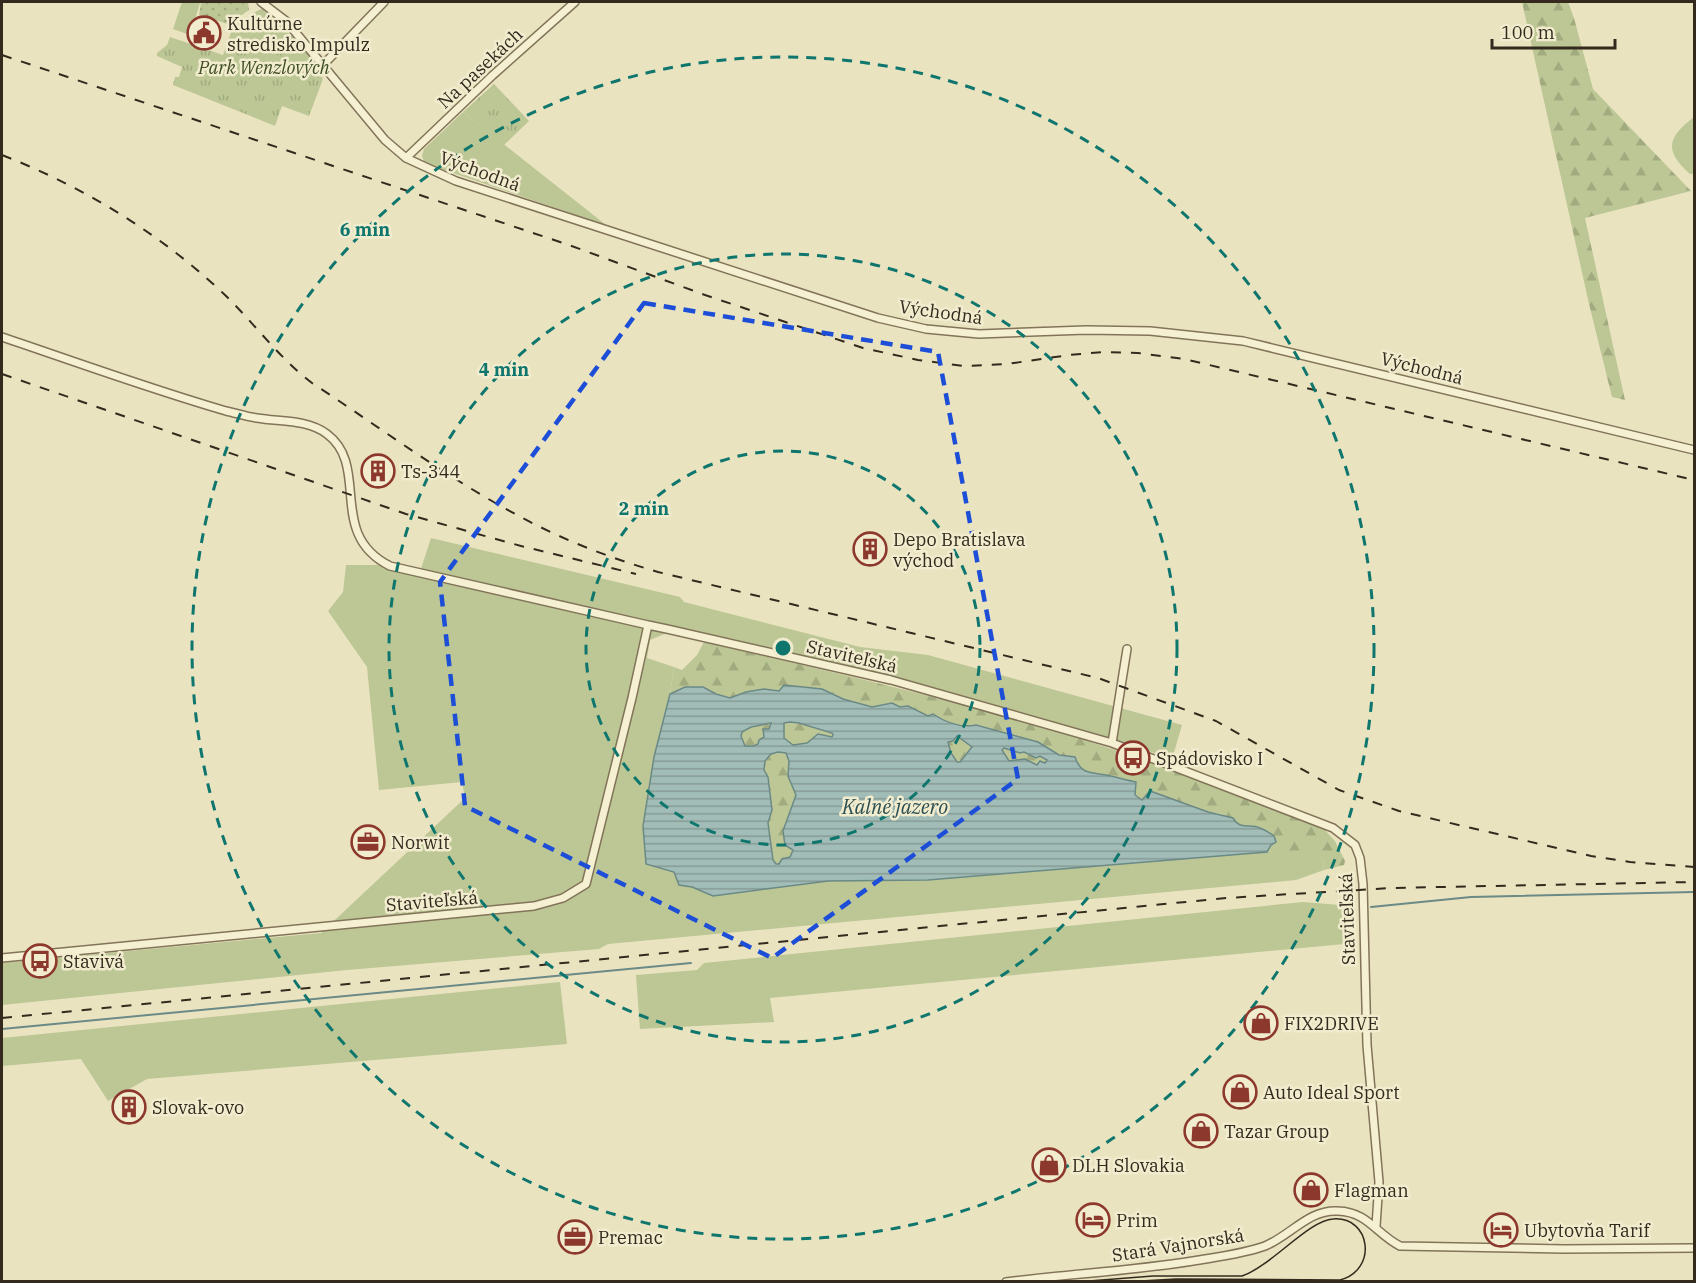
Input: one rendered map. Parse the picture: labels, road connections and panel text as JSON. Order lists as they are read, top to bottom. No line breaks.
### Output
{"streets":{"street":["Na pasekách","Východná","Staviteľská","Stará Vajnorská"]},"crossings":[["Na pasekách","Východná"],["Staviteľská","Stará Vajnorská"]],"water":["Kalné jazero"],"parks":["Park Wenzlových"],"places":{"public building":["Kultúrne stredisko Impulz"],"building":["Ts-344","Depo Bratislava východ","Slovak-ovo"],"bus stop":["Spádovisko I","Stavivá"],"office":["Norwit","Premac"],"shop":["FIX2DRIVE","Auto Ideal Sport","Tazar Group","DLH Slovakia","Flagman"],"hotel":["Prim","Ubytovňa Tarif"]},"scale_bar":"100 m","rings":["6 min","4 min","2 min"]}
